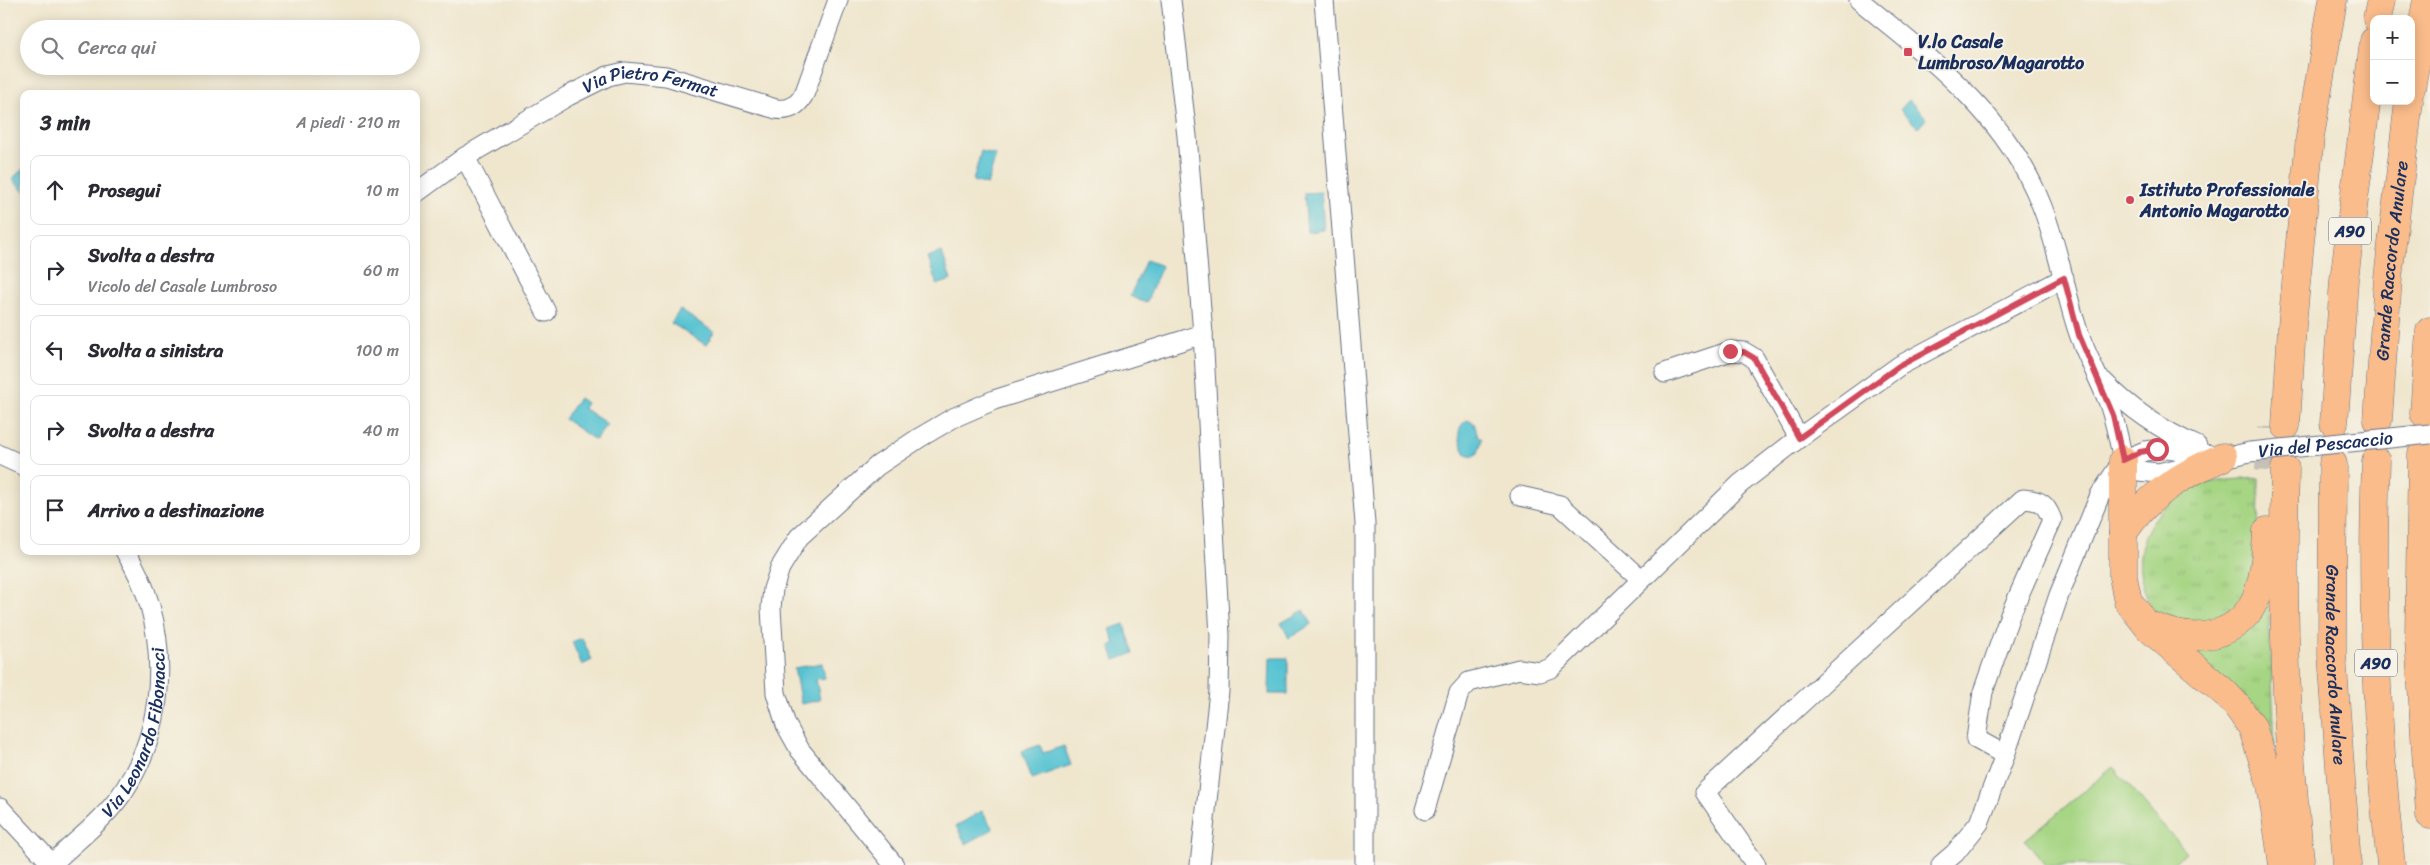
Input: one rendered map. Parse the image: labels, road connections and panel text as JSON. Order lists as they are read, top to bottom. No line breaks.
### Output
{"streets":{"highway":["A90","Grande Raccordo Anulare"],"street":["Via Pietro Fermat","Via del Pescaccio","Via Leonardo Fibonacci"]},"places":{"transit":["V.lo Casale Lumbroso/Magarotto"],"other":["Istituto Professionale Antonio Magarotto"]},"page":{"map_buttons":["+","−"],"search":"Cerca qui","heading":["3 min","A piedi · 210 m"],"list":[["Prosegui","10 m"],["Svolta a destra","Vicolo del Casale Lumbroso","60 m"],["Svolta a sinistra","100 m"],["Svolta a destra","40 m"],"Arrivo a destinazione"]}}
